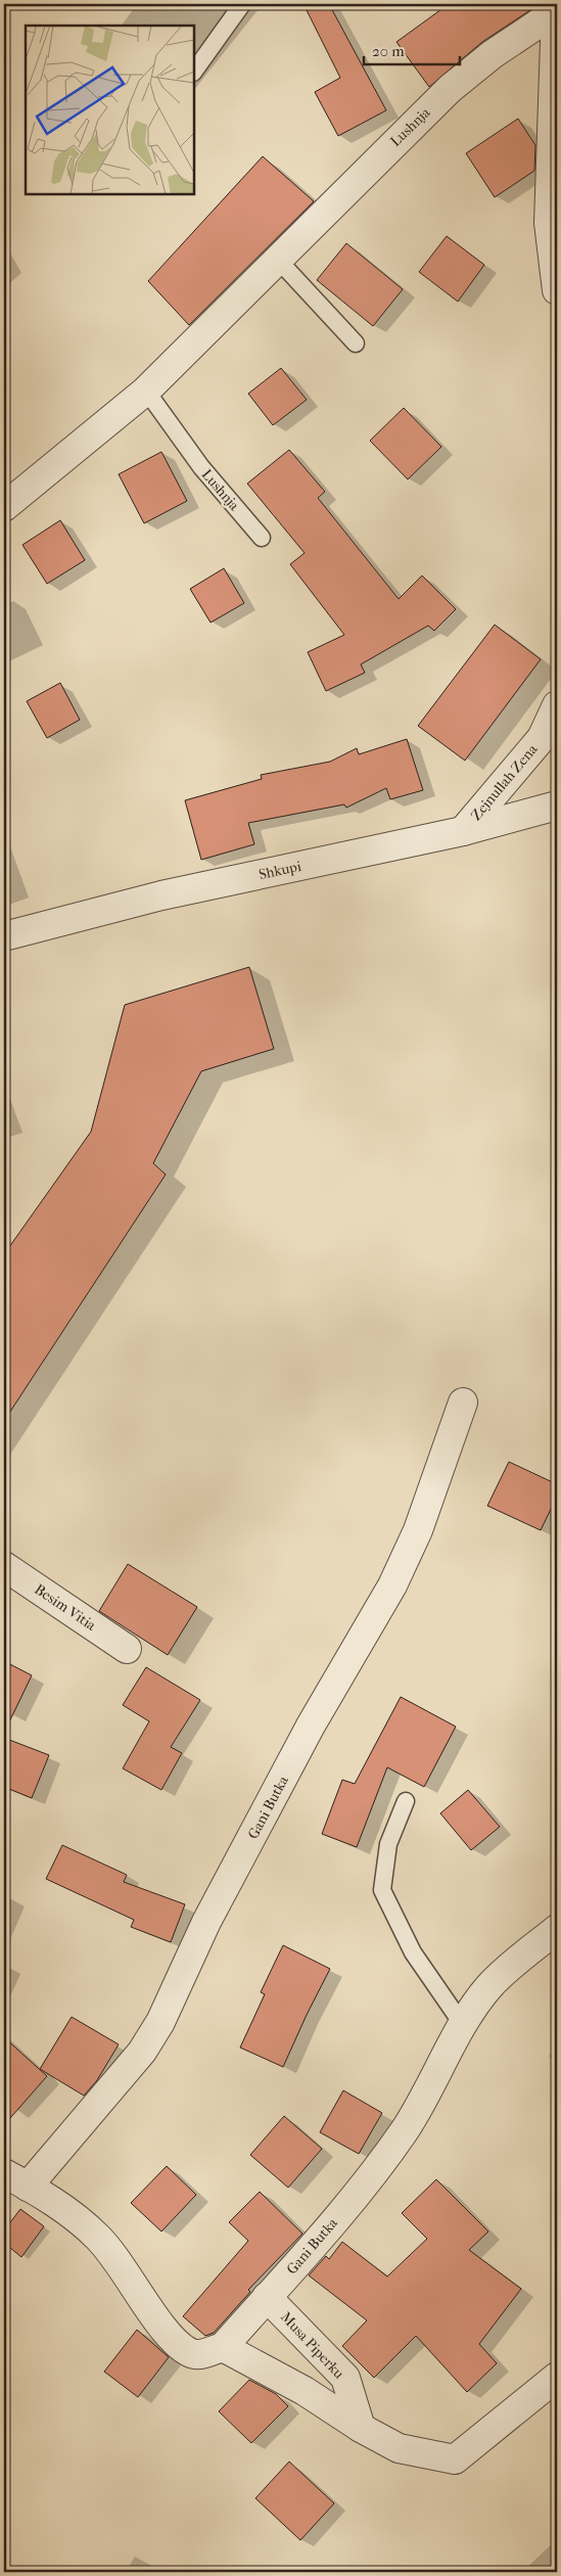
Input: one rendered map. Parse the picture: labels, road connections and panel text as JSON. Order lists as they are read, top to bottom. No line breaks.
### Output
{"streets":{"street":["Lushnja","Zejnullah Zena","Shkupi","Besim Vitia","Gani Butka","Musa Piperku"]},"crossings":[["Zejnullah Zena","Shkupi"],["Gani Butka","Musa Piperku"]],"scale_bar":"20 m"}
